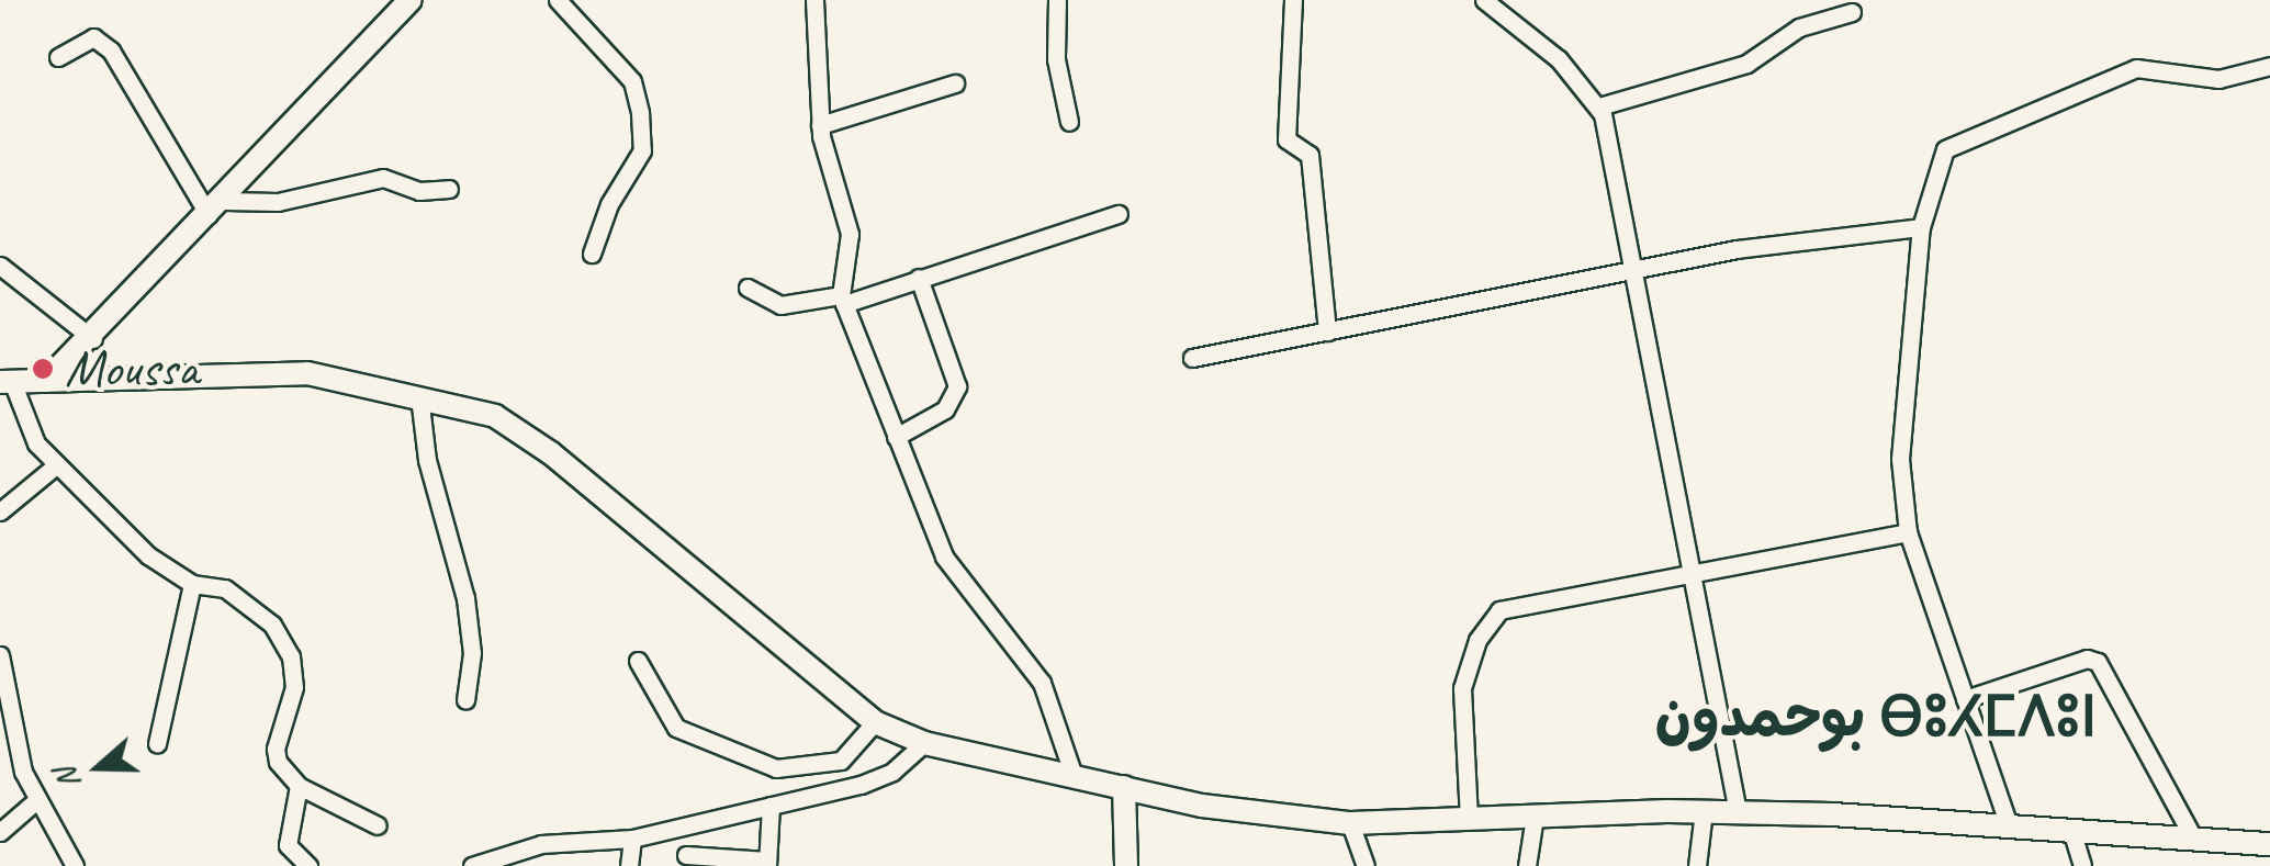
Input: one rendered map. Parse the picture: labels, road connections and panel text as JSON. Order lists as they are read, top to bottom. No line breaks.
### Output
{"districts":["بوحمدون ⴱⵓⵃⵎⴷⵓⵏ"],"places":["Moussa"],"north":"left"}
